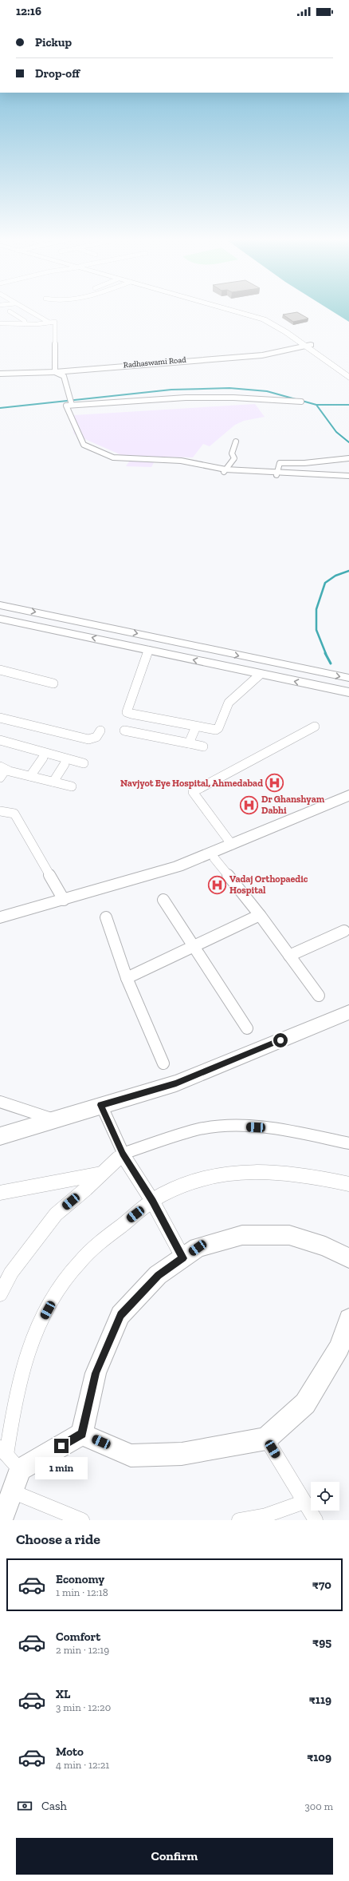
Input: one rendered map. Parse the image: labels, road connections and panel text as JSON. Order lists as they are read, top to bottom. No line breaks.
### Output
{"streets":{"main road":["Radhaswami Road"]},"places":{"hospital":["Navjyot Eye Hospital, Ahmedabad","Dr Ghanshyam Dabhi","Vadaj Orthopaedic Hospital"]},"page":{"status":"12:16","banner":["Pickup","Drop-off"],"bubble":"1 min","heading":"Choose a ride","list":[{"name":"Economy","note":"1 min · 12:18","value":"₹70"},{"name":"Comfort","note":"2 min · 12:19","value":"₹95"},{"name":"XL","note":"3 min · 12:20","value":"₹119"},{"name":"Moto","note":"4 min · 12:21","value":"₹109"}],"pay":["Cash","300 m"],"buttons":"Confirm"}}
